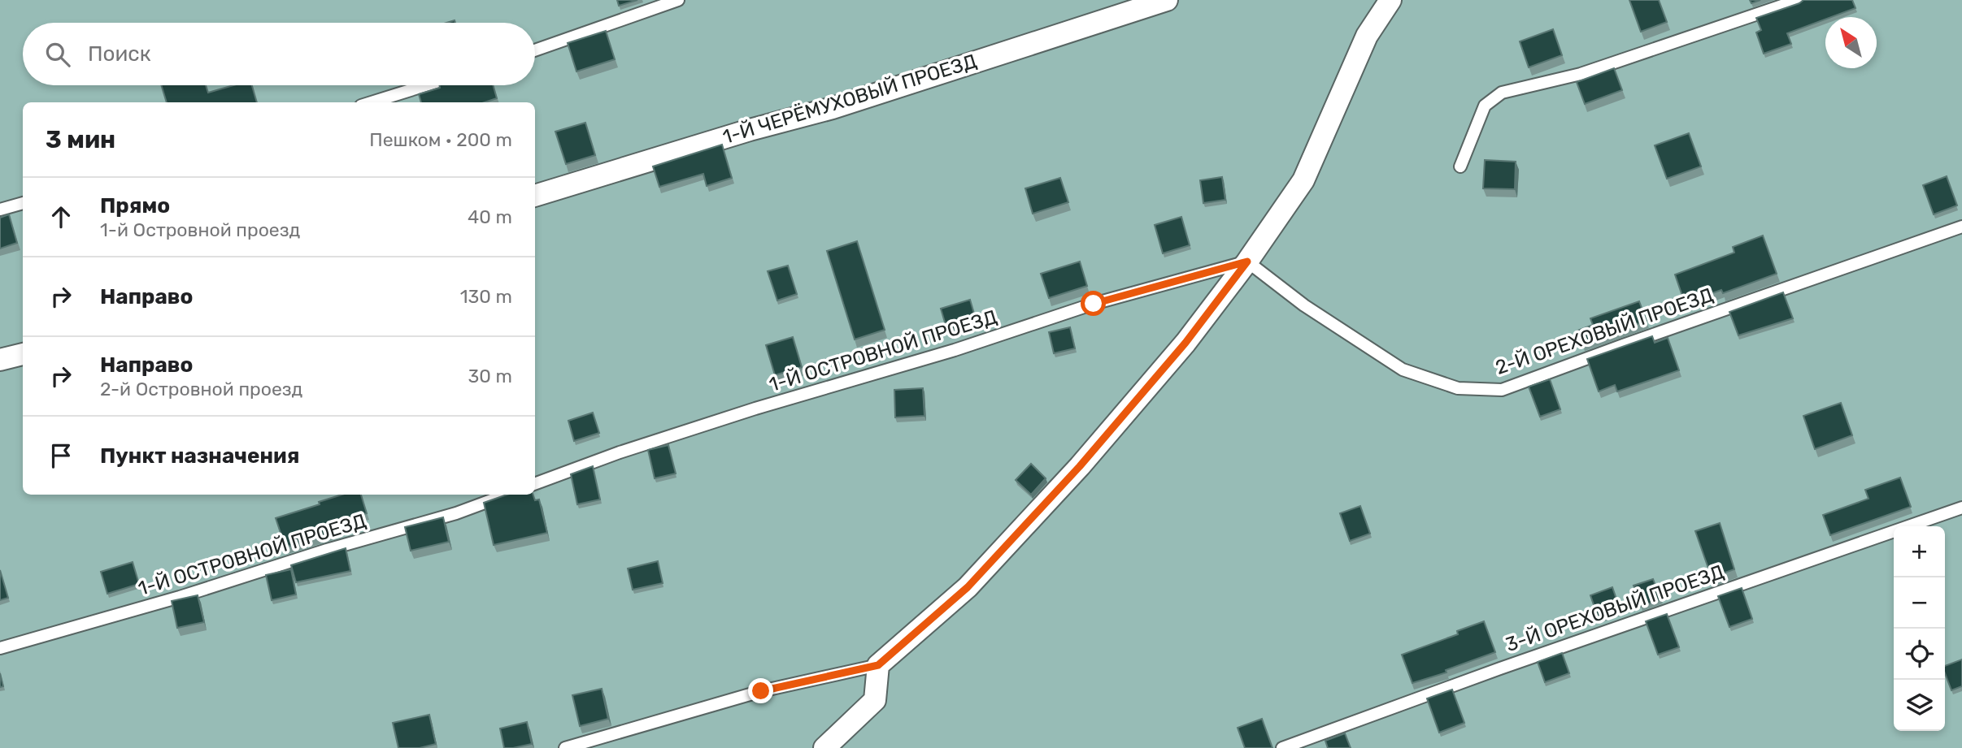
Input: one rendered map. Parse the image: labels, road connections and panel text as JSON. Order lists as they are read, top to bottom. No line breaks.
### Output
{"streets":{"street":["1-Й ЧЕРЁМУХОВЫЙ ПРОЕЗД"],"lane":["2-Й ОРЕХОВЫЙ ПРОЕЗД","1-Й ОСТРОВНОЙ ПРОЕЗД","3-Й ОРЕХОВЫЙ ПРОЕЗД"]},"crossings":[["2-Й ОРЕХОВЫЙ ПРОЕЗД","1-Й ОСТРОВНОЙ ПРОЕЗД"]],"north":"top left","page":{"search":"Поиск","heading":["3 мин","Пешком · 200 m"],"list":[["Прямо","1-й Островной проезд","40 m"],["Направо","130 m"],["Направо","2-й Островной проезд","30 m"],"Пункт назначения"],"map_buttons":["+","−"]}}
